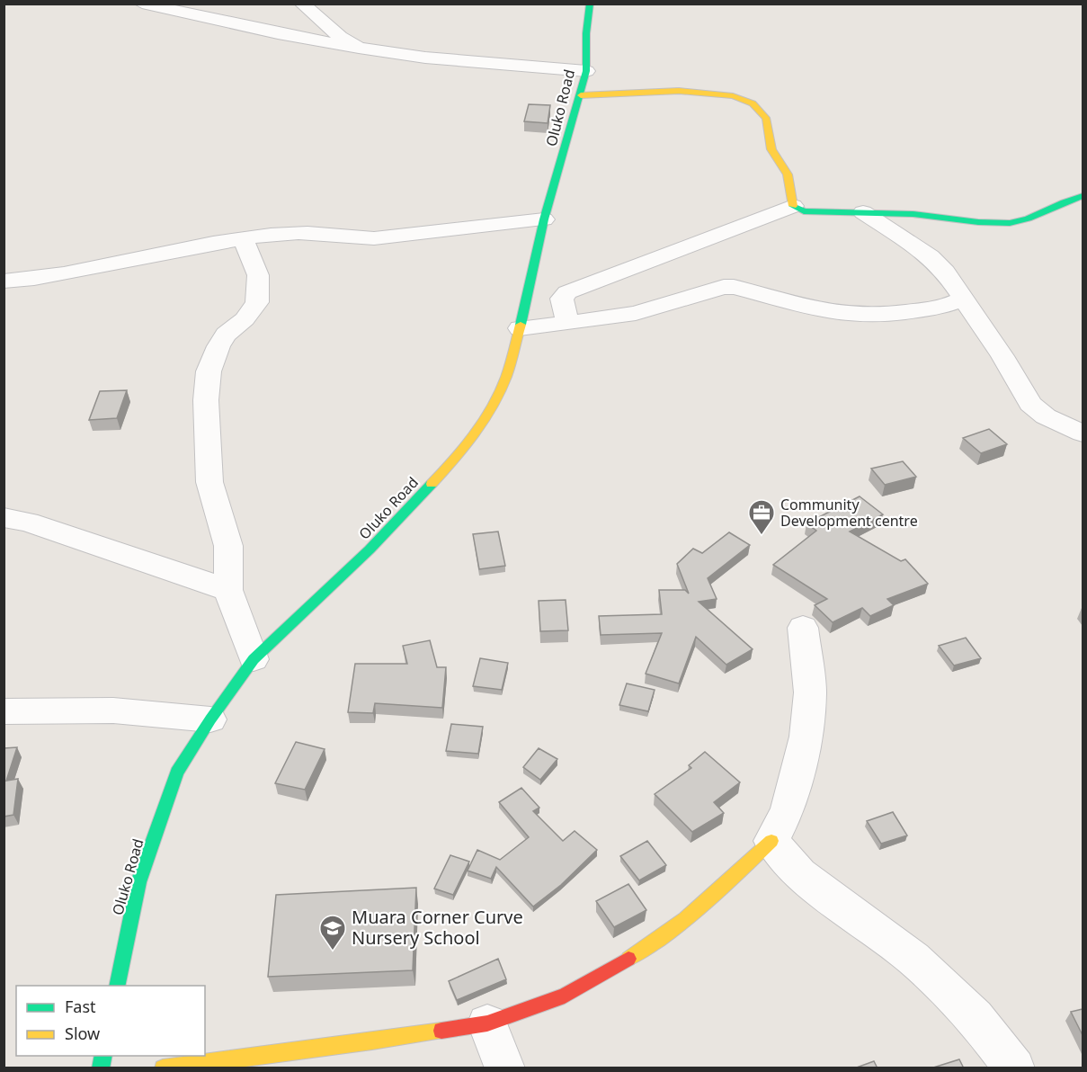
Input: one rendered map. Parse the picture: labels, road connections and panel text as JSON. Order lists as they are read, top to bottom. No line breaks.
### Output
{"streets":{"main road":["Oluko Road"]},"places":{"office":["Community Development centre"],"school or university":["Muara Corner Curve Nursery School"]},"legend":["Fast","Slow"]}
